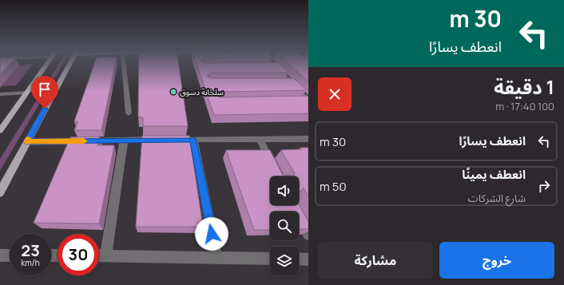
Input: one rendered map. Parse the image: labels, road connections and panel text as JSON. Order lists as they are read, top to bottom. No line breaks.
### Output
{"places":["سلخانة دسوق"],"page":{"turn":["30 m","انعطف يسارًا"],"heading":["1 دقيقة","100 m · 17:40"],"list":[{"name":"انعطف يسارًا","value":"30 m"},{"name":"انعطف يمينًا","note":"شارع الشركات","value":"50 m"}],"speed":"23 km/h","limit":"30","buttons":["خروج","مشاركة"]}}
